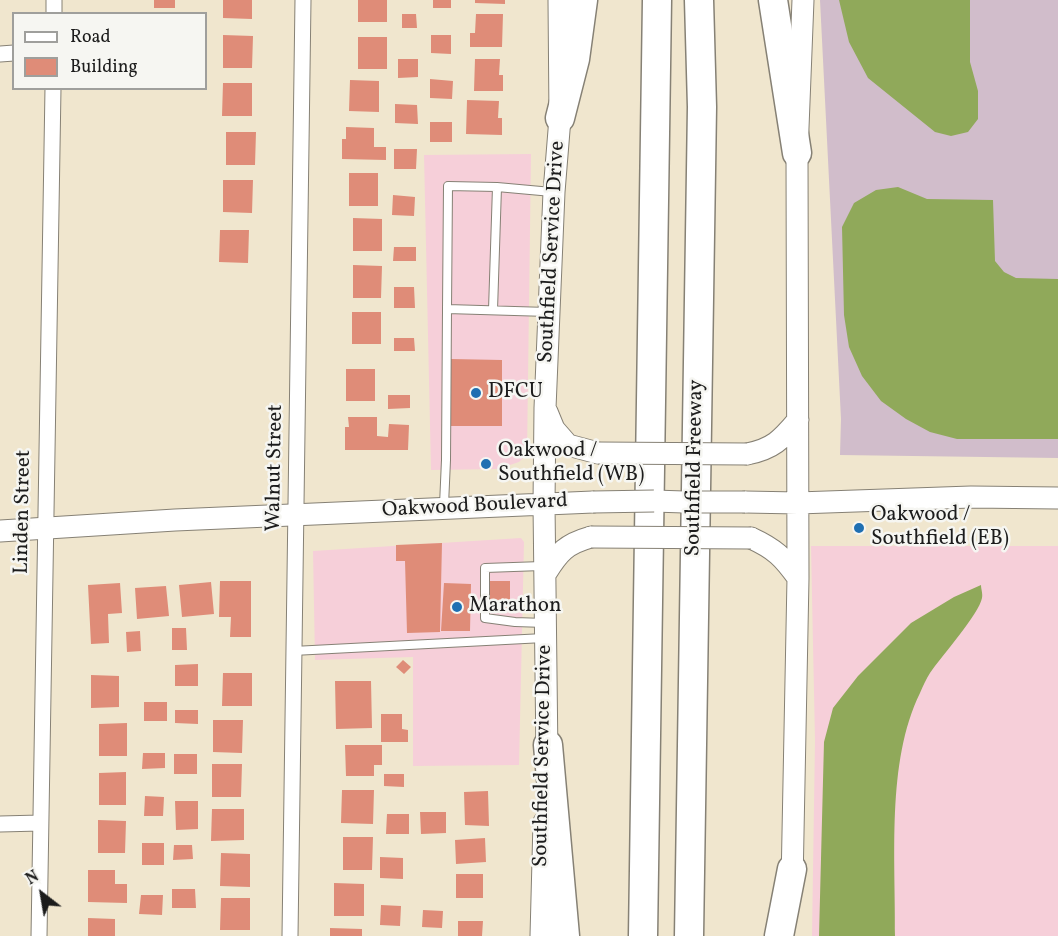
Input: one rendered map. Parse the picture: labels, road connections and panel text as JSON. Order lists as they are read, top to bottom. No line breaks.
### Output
{"streets":{"highway":["Southfield Freeway"],"main road":["Southfield Service Drive","Oakwood Boulevard"],"street":["Walnut Street","Linden Street"]},"crossings":[["Southfield Service Drive","Oakwood Boulevard"],["Walnut Street","Oakwood Boulevard"],["Oakwood Boulevard","Linden Street"]],"places":["DFCU","Oakwood / Southfield (WB)","Oakwood / Southfield (EB)","Marathon"],"legend":["Road","Building"],"north":"top left"}
